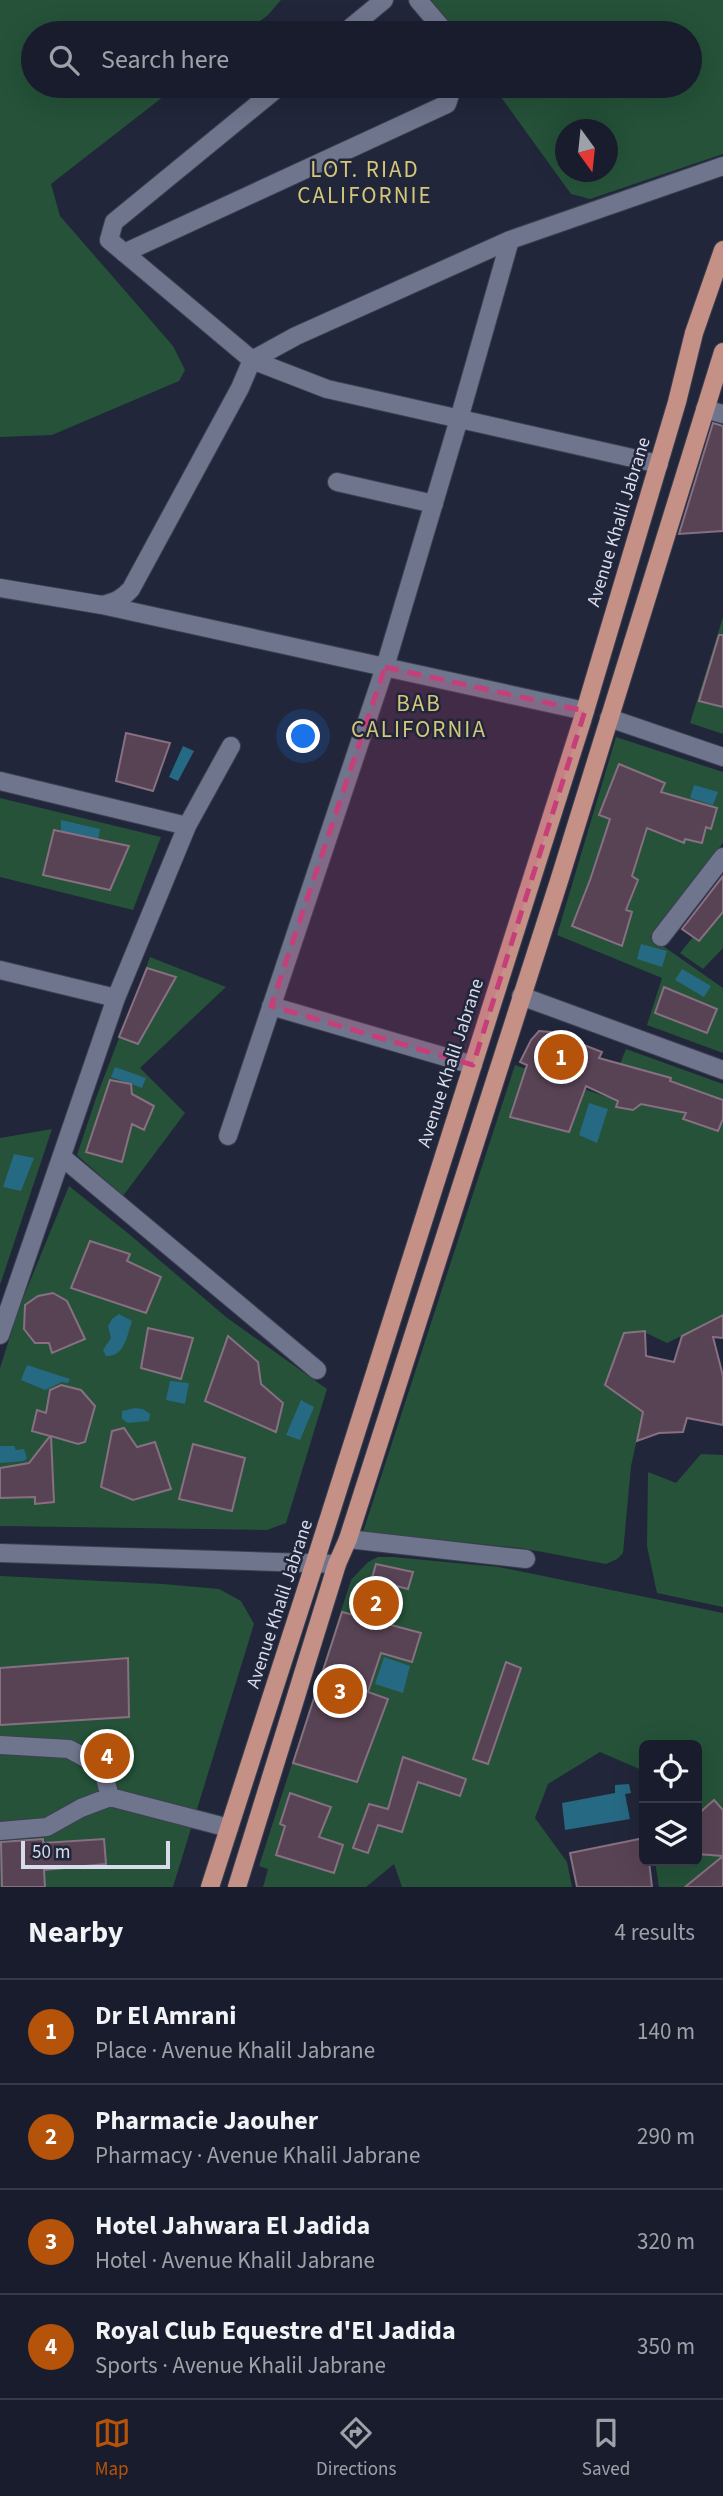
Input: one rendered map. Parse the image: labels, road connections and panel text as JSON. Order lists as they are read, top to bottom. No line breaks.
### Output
{"streets":{"main road":["Avenue Khalil Jabrane"]},"districts":["LOT. RIAD CALIFORNIE","BAB CALIFORNIA"],"scale_bar":"50 m","north":"bottom","page":{"search":"Search here","pins":["1","2","3","4"],"scale":"50 m","heading":["Nearby","4 results"],"list":[{"mark":"1","name":"Dr El Amrani","note":"Place · Avenue Khalil Jabrane","value":"140 m"},{"mark":"2","name":"Pharmacie Jaouher","note":"Pharmacy · Avenue Khalil Jabrane","value":"290 m"},{"mark":"3","name":"Hotel Jahwara El Jadida","note":"Hotel · Avenue Khalil Jabrane","value":"320 m"},{"mark":"4","name":"Royal Club Equestre d'El Jadida","note":"Sports · Avenue Khalil Jabrane","value":"350 m"}],"nav":["Map","Directions","Saved"]}}
